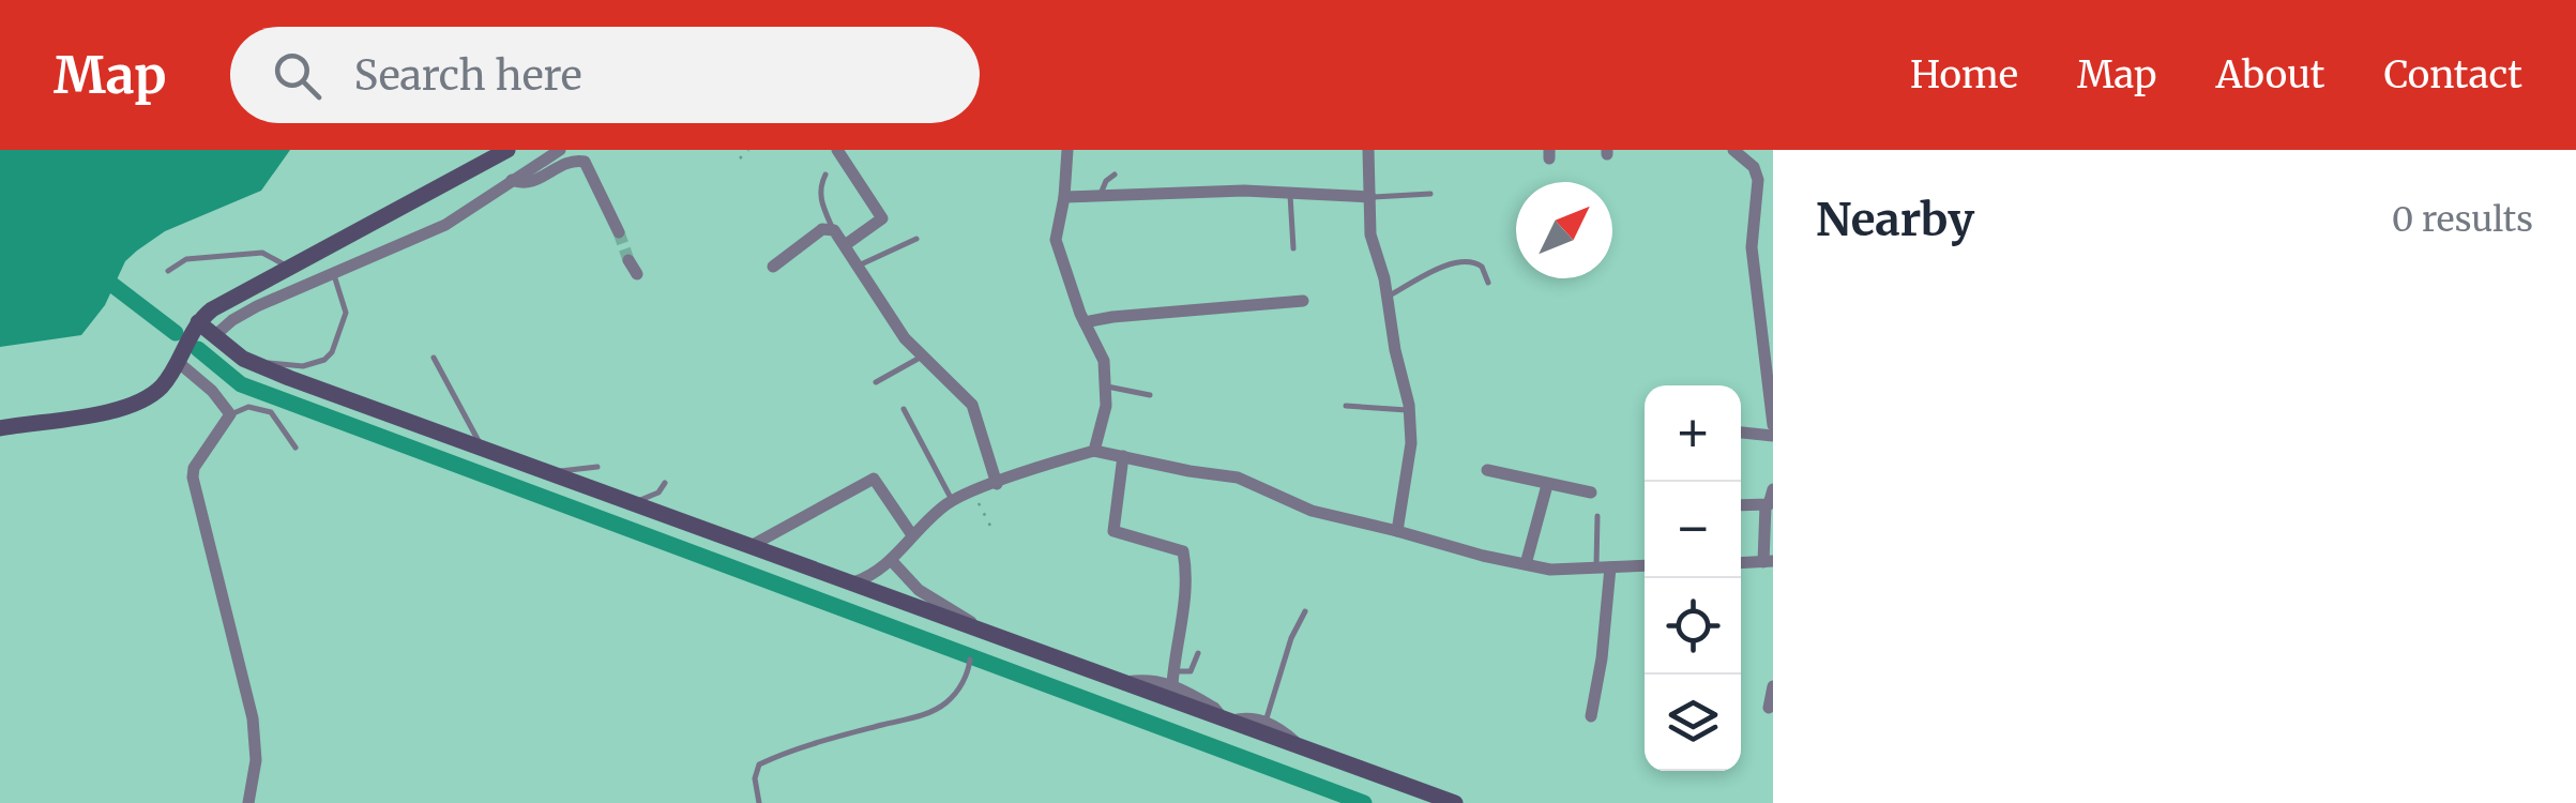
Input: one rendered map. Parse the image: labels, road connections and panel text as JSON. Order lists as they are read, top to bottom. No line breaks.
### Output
{"north":"top right","page":{"header":"Map","search":"Search here","nav":["Home","Map","About","Contact"],"heading":["Nearby","0 results"],"map_buttons":["+","−"]}}
